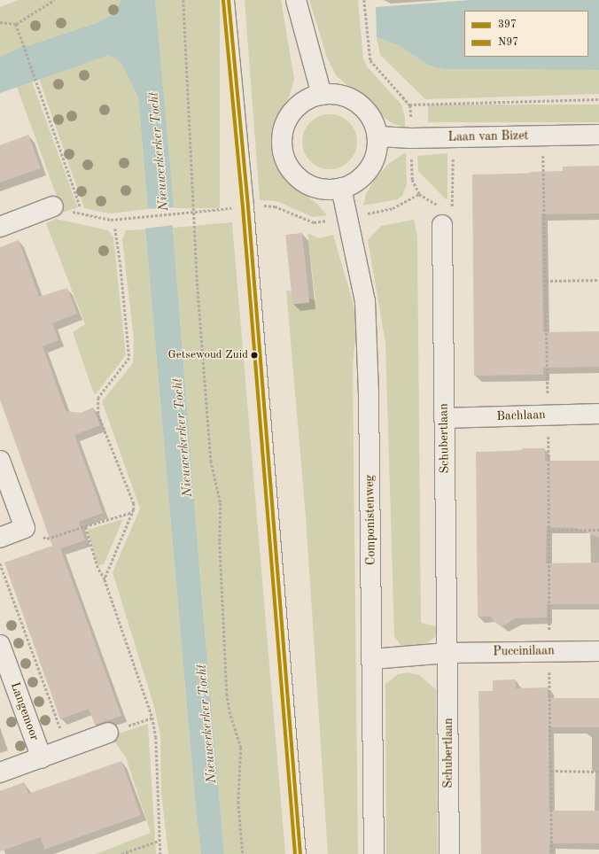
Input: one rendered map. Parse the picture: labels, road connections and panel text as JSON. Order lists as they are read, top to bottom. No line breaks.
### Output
{"streets":{"street":["Laan van Bizet","Bachlaan","Schubertlaan","Componistenweg","Puccinilaan","Langemoor"]},"crossings":[["Laan van Bizet","Componistenweg"],["Bachlaan","Schubertlaan"],["Schubertlaan","Puccinilaan"]],"water":["Nieuwerkerker Tocht"],"places":["Getsewoud Zuid"],"lines":["transit line 397","transit line N97"],"legend":["397","N97"]}
